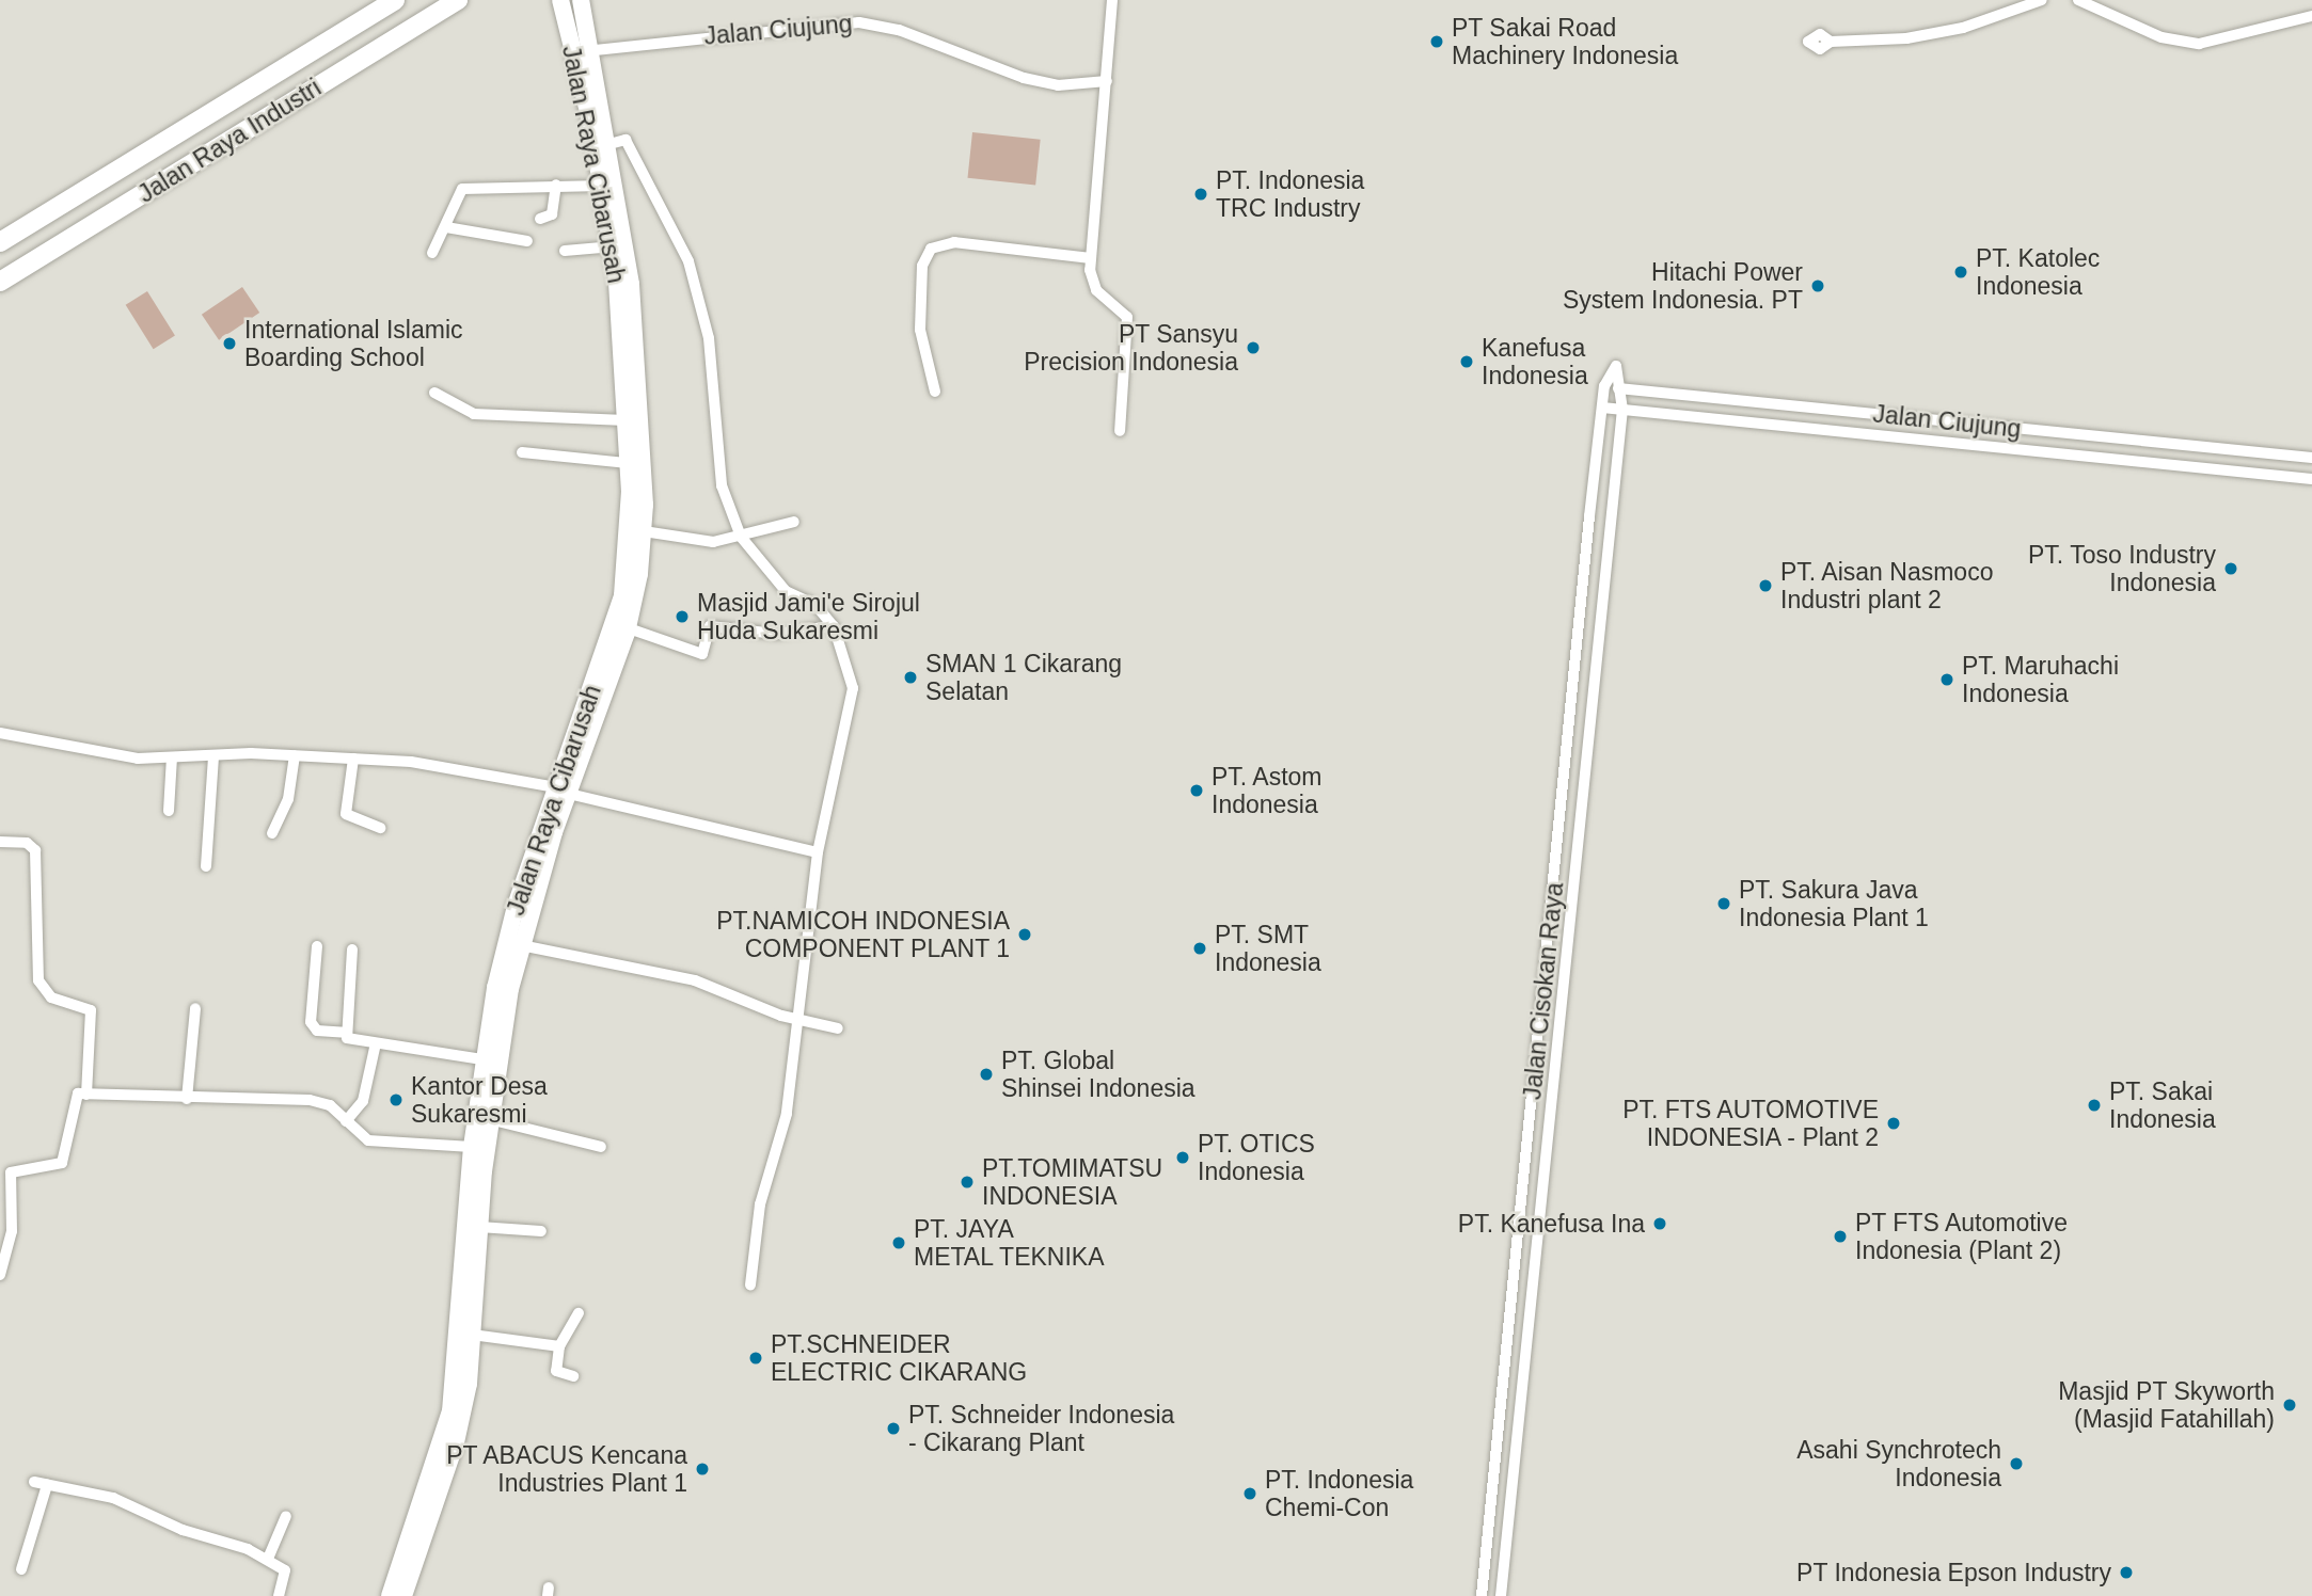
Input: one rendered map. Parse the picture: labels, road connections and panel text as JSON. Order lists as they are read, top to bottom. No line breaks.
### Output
{"streets":{"main road":["Jalan Raya Industri"],"street":["Jalan Ciujung","Jalan Raya Cibarusah","Jalan Cisokan Raya"]},"crossings":[["Jalan Ciujung","Jalan Raya Cibarusah"],["Jalan Ciujung","Jalan Cisokan Raya"]],"places":["PT Sakai Road Machinery Indonesia","PT. Indonesia TRC Industry","PT. Katolec Indonesia","Hitachi Power System Indonesia. PT","International Islamic Boarding School","PT Sansyu Precision Indonesia","Kanefusa Indonesia","PT. Toso Industry Indonesia","PT. Aisan Nasmoco Industri plant 2","Masjid Jami'e Sirojul Huda Sukaresmi","SMAN 1 Cikarang Selatan","PT. Maruhachi Indonesia","PT. Astom Indonesia","PT. Sakura Java Indonesia Plant 1","PT.NAMICOH INDONESIA COMPONENT PLANT 1","PT. SMT Indonesia","PT. Global Shinsei Indonesia","Kantor Desa Sukaresmi","PT. Sakai Indonesia","PT. FTS AUTOMOTIVE INDONESIA - Plant 2","PT. OTICS Indonesia","PT.TOMIMATSU INDONESIA","PT. Kanefusa Ina","PT FTS Automotive Indonesia (Plant 2)","PT. JAYA METAL TEKNIKA","PT.SCHNEIDER ELECTRIC CIKARANG","Masjid PT Skyworth (Masjid Fatahillah)","PT. Schneider Indonesia - Cikarang Plant","Asahi Synchrotech Indonesia","PT ABACUS Kencana Industries Plant 1","PT. Indonesia Chemi-Con","PT Indonesia Epson Industry"]}
